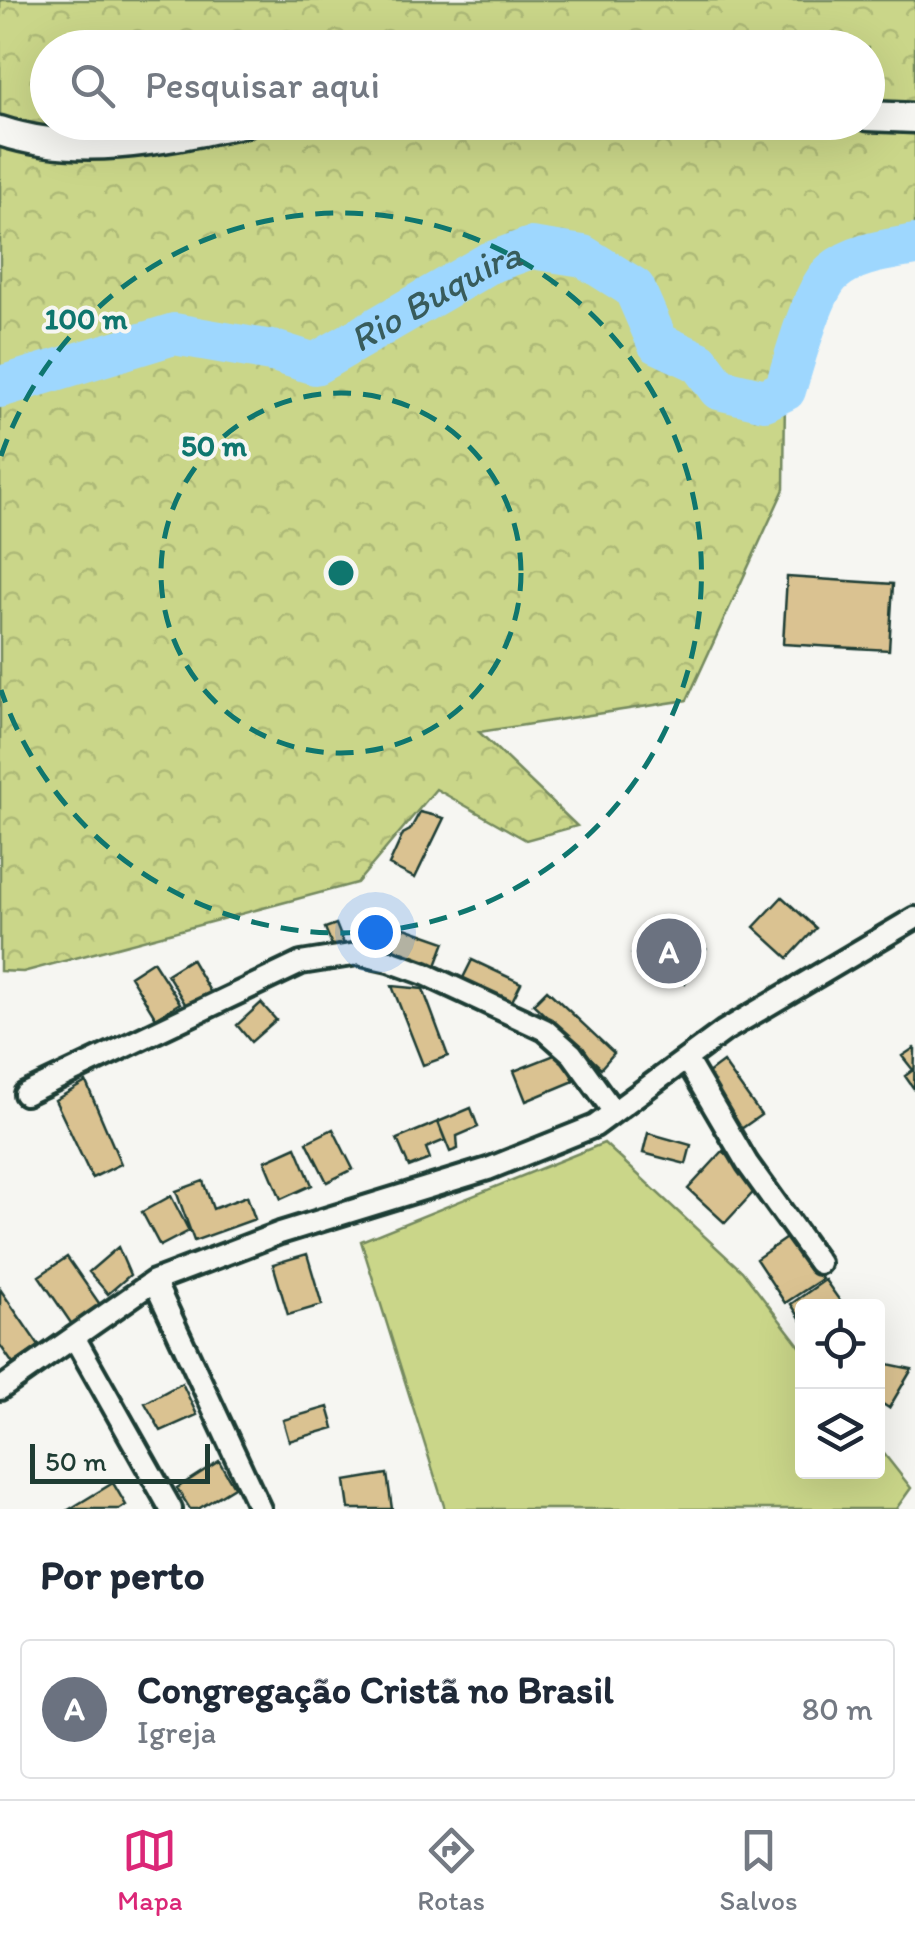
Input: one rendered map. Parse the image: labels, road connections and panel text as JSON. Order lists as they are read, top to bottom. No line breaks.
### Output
{"water":["Rio Buquira"],"scale_bar":"50 m","page":{"search":"Pesquisar aqui","pins":"A","scale":"50 m","heading":"Por perto","list":[{"mark":"A","name":"Congregação Cristã no Brasil","note":"Igreja","value":"80 m"}],"nav":["Mapa","Rotas","Salvos"]},"rings":["100 m","50 m"]}
